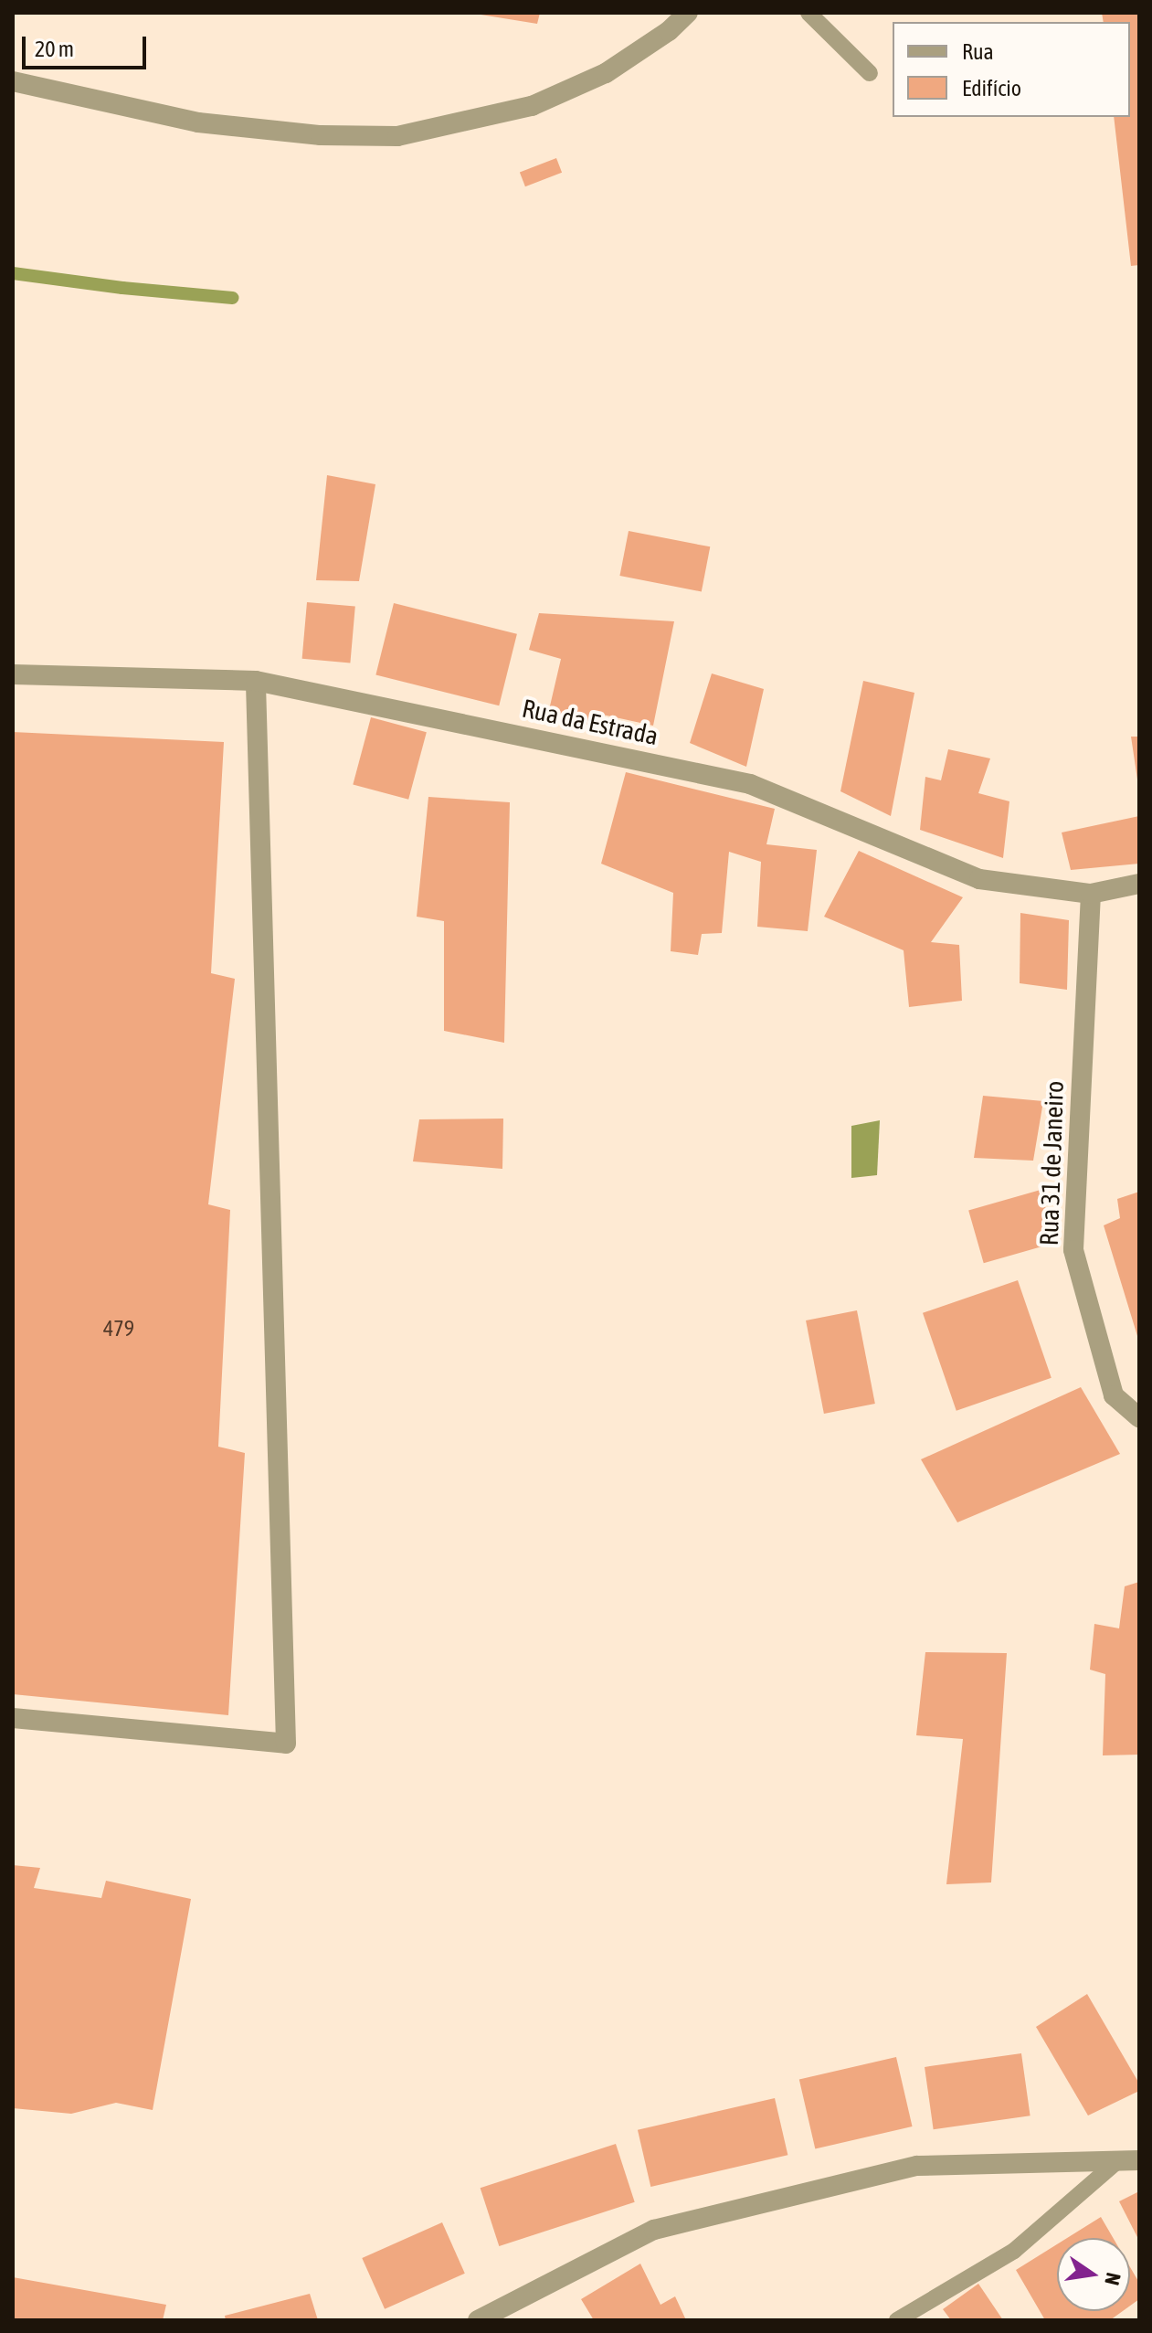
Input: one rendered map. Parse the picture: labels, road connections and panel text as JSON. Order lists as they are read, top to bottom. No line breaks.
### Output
{"streets":{"street":["Rua da Estrada","Rua 31 de Janeiro"]},"crossings":[["Rua da Estrada","Rua 31 de Janeiro"]],"house_numbers":["479"],"legend":["Rua","Edifício"],"scale_bar":"20 m","north":"right"}
